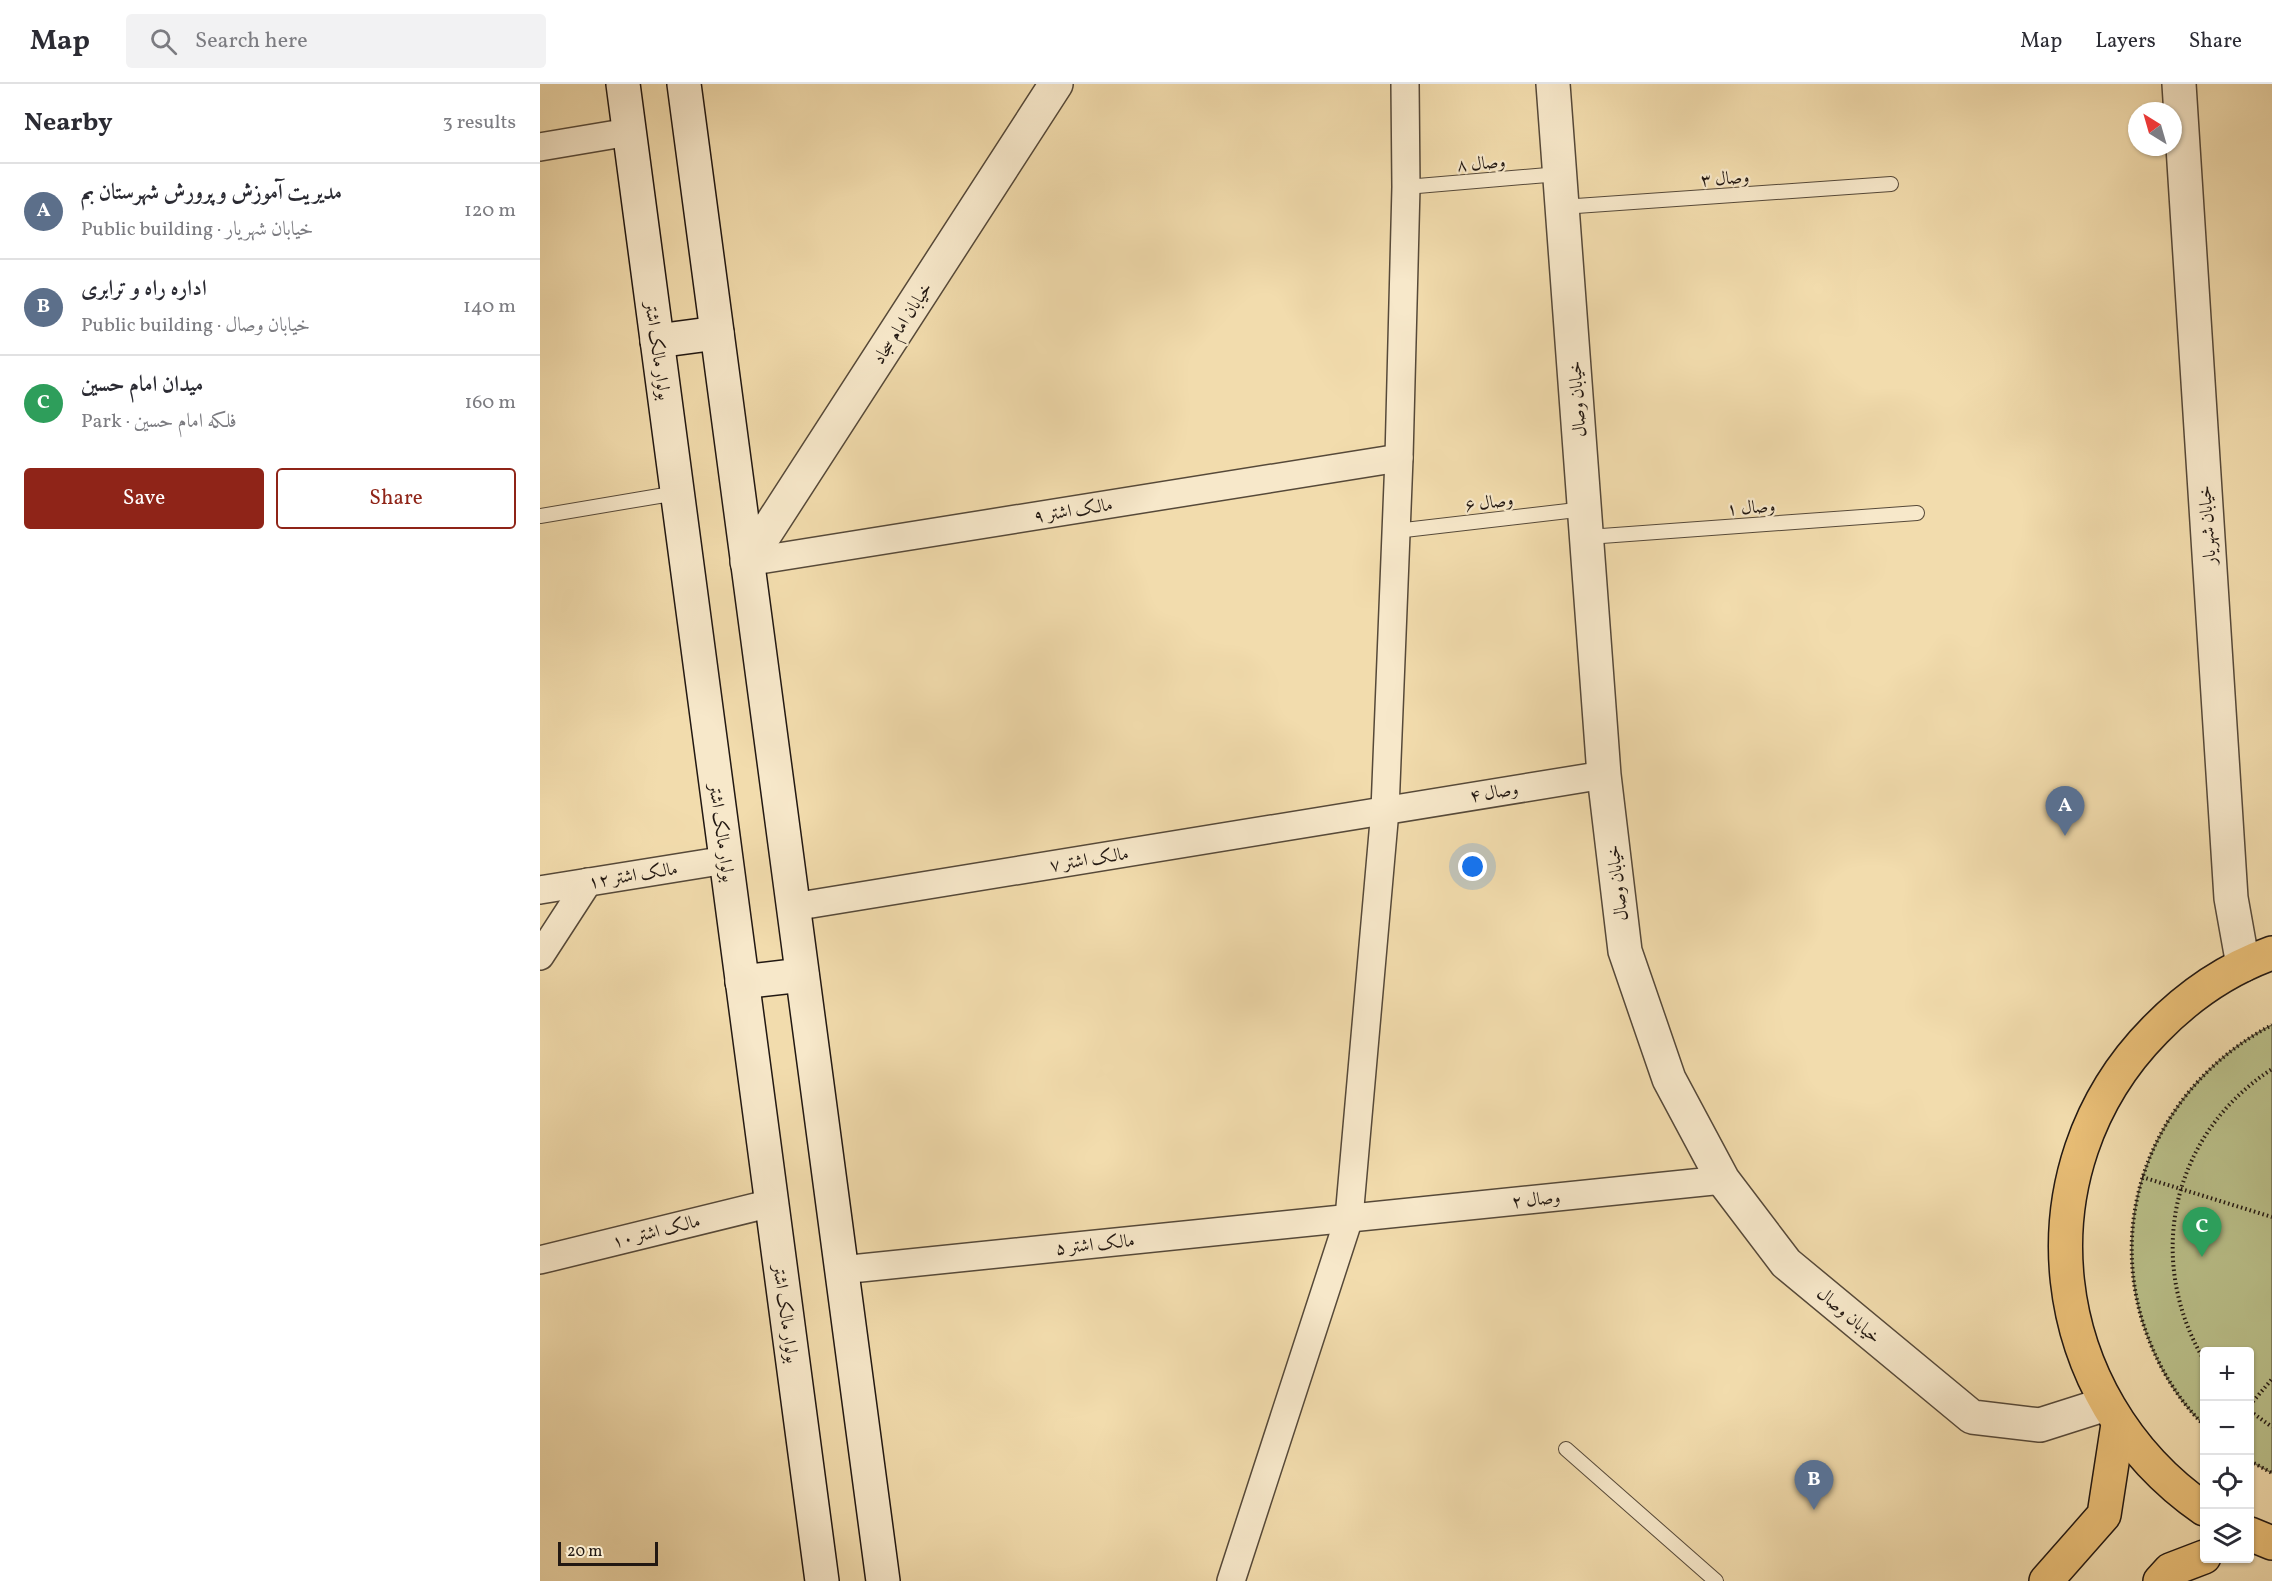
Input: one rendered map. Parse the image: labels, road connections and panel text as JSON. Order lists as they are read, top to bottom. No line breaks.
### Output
{"streets":{"main road":["خیابان امام سجاد","بولوار مالک اشتر","خیابان وصال","خیابان شهریار"],"street":["مالک اشتر ۹","وصال ۴","مالک اشتر ۷","مالک اشتر ۱۲","وصال ۲","مالک اشتر ۱۰","مالک اشتر ۵"],"lane":["وصال ۸","وصال ۳","وصال ۶","وصال ۱"]},"crossings":[["وصال ۸","خیابان وصال"],["وصال ۳","خیابان وصال"],["خیابان امام سجاد","مالک اشتر ۹"],["بولوار مالک اشتر","مالک اشتر ۱۲"],["بولوار مالک اشتر","مالک اشتر ۱۰"],["خیابان وصال","وصال ۶"],["خیابان وصال","وصال ۱"],["خیابان وصال","وصال ۴"],["خیابان وصال","وصال ۲"],["وصال ۶","وصال ۱"],["وصال ۴","مالک اشتر ۷"],["وصال ۲","مالک اشتر ۵"]],"scale_bar":"20 m","north":"top left","page":{"header":"Map","search":"Search here","nav":["Map","Layers","Share"],"heading":["Nearby","3 results"],"list":[{"mark":"A","name":"مدیریت آموزش و پرورش شهرستان بم","note":"Public building · خیابان شهریار","value":"120 m"},{"mark":"B","name":"اداره راه و ترابری","note":"Public building · خیابان وصال","value":"140 m"},{"mark":"C","name":"میدان امام حسین","note":"Park · فلکه امام حسین","value":"160 m"}],"buttons":["Save","Share"],"pins":["A","C","B"],"map_buttons":["+","−"],"scale":"20 m"}}
